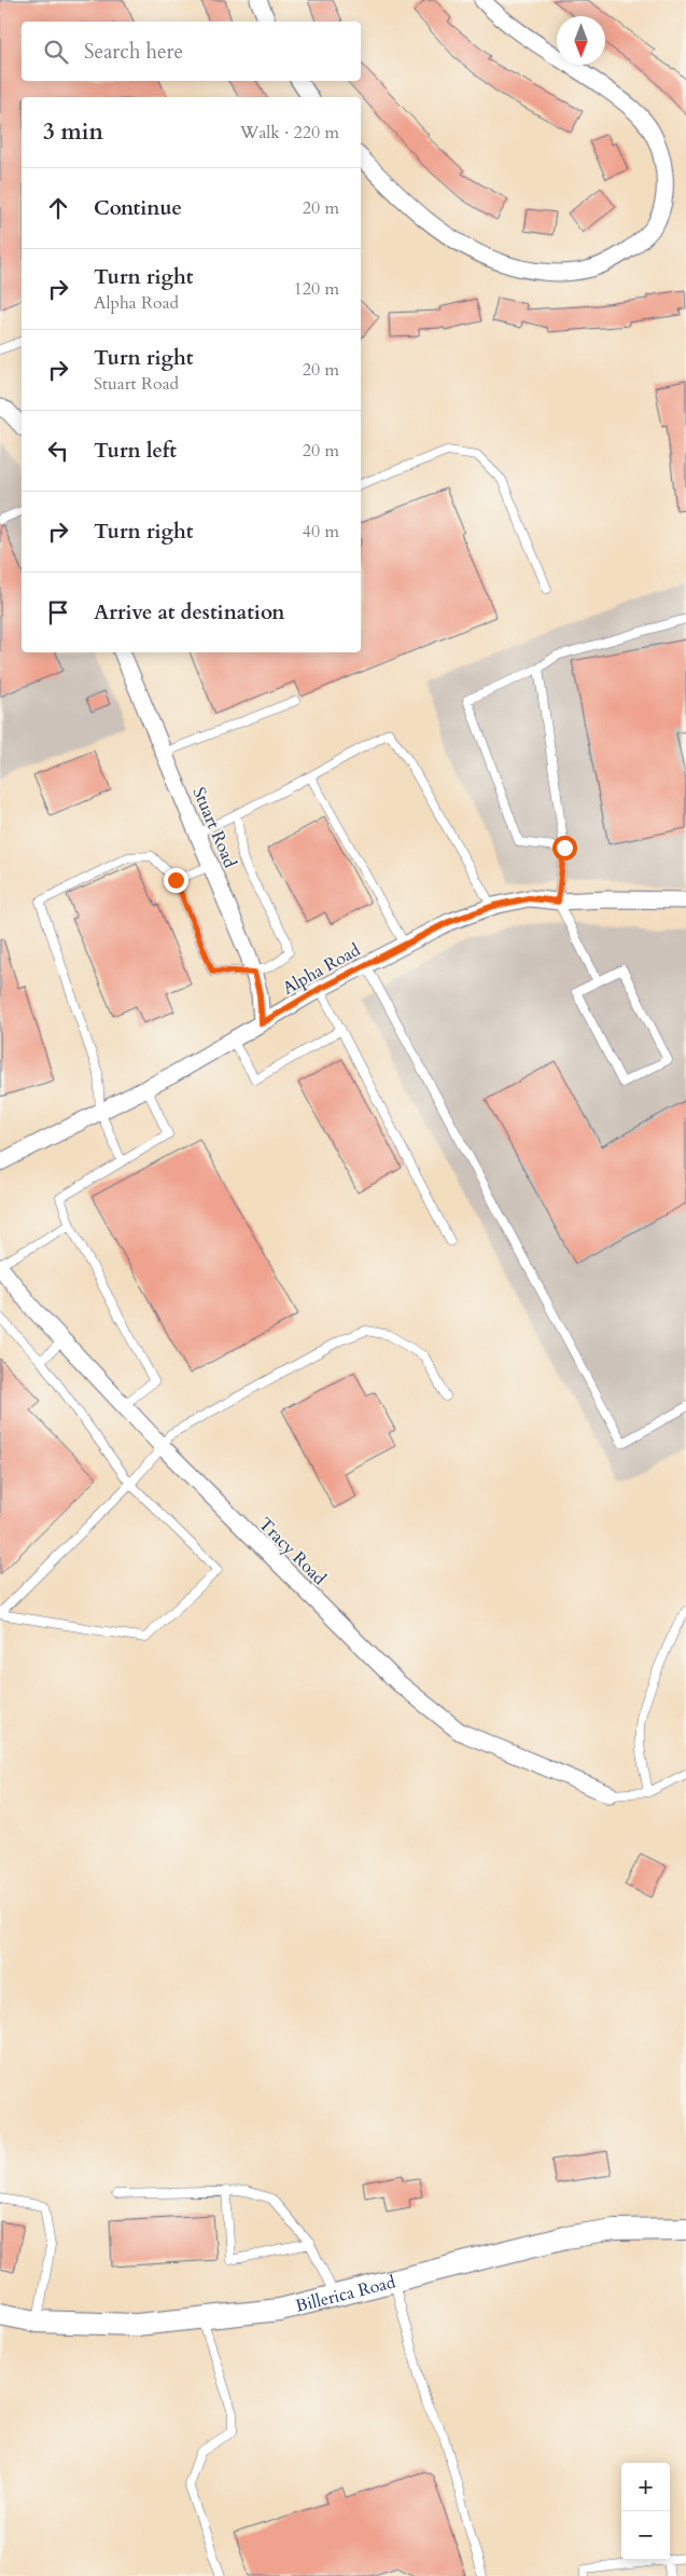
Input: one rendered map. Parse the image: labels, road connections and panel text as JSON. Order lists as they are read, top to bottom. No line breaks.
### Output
{"streets":{"main road":["Billerica Road"],"street":["Stuart Road","Alpha Road","Tracy Road"]},"crossings":[["Stuart Road","Alpha Road"]],"north":"bottom","page":{"search":"Search here","heading":["3 min","Walk · 220 m"],"list":[["Continue","20 m"],["Turn right","Alpha Road","120 m"],["Turn right","Stuart Road","20 m"],["Turn left","20 m"],["Turn right","40 m"],"Arrive at destination"],"map_buttons":["+","−"]}}
